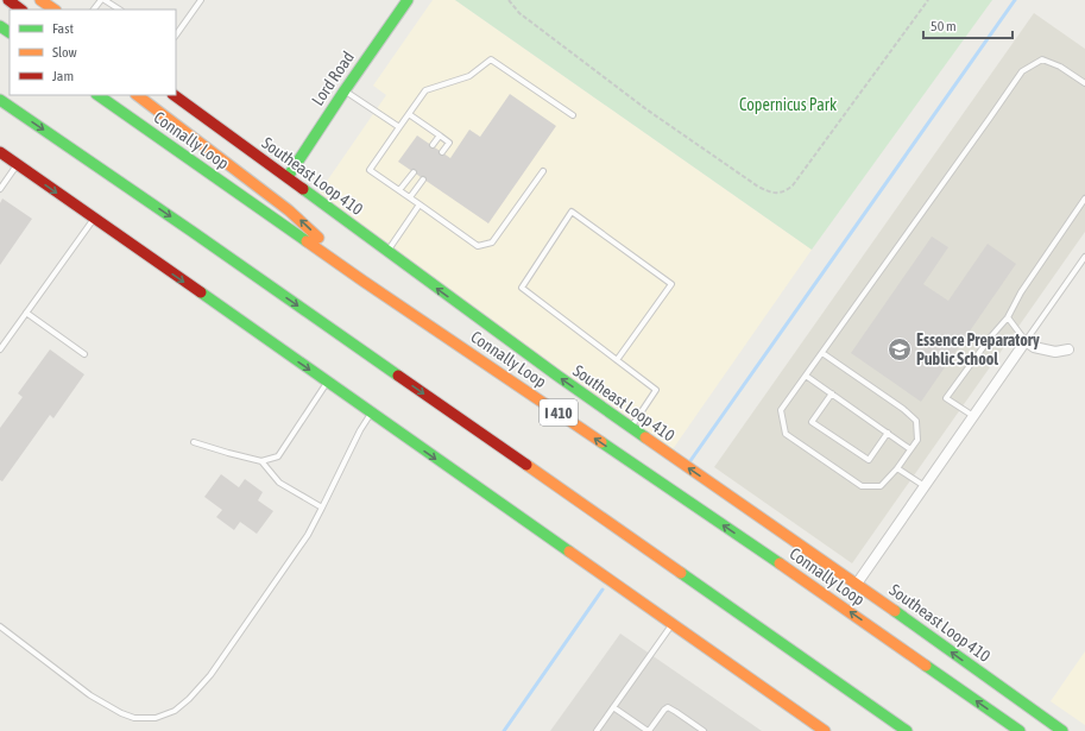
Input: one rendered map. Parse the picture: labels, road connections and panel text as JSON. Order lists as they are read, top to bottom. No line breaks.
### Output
{"streets":{"main road":["Lord Road","Connally Loop","Southeast Loop 410","I 410"]},"crossings":[["Lord Road","Southeast Loop 410"]],"parks":["Copernicus Park"],"places":{"school or university":["Essence Preparatory Public School"]},"legend":["Fast","Slow","Jam"],"scale_bar":"50 m"}
